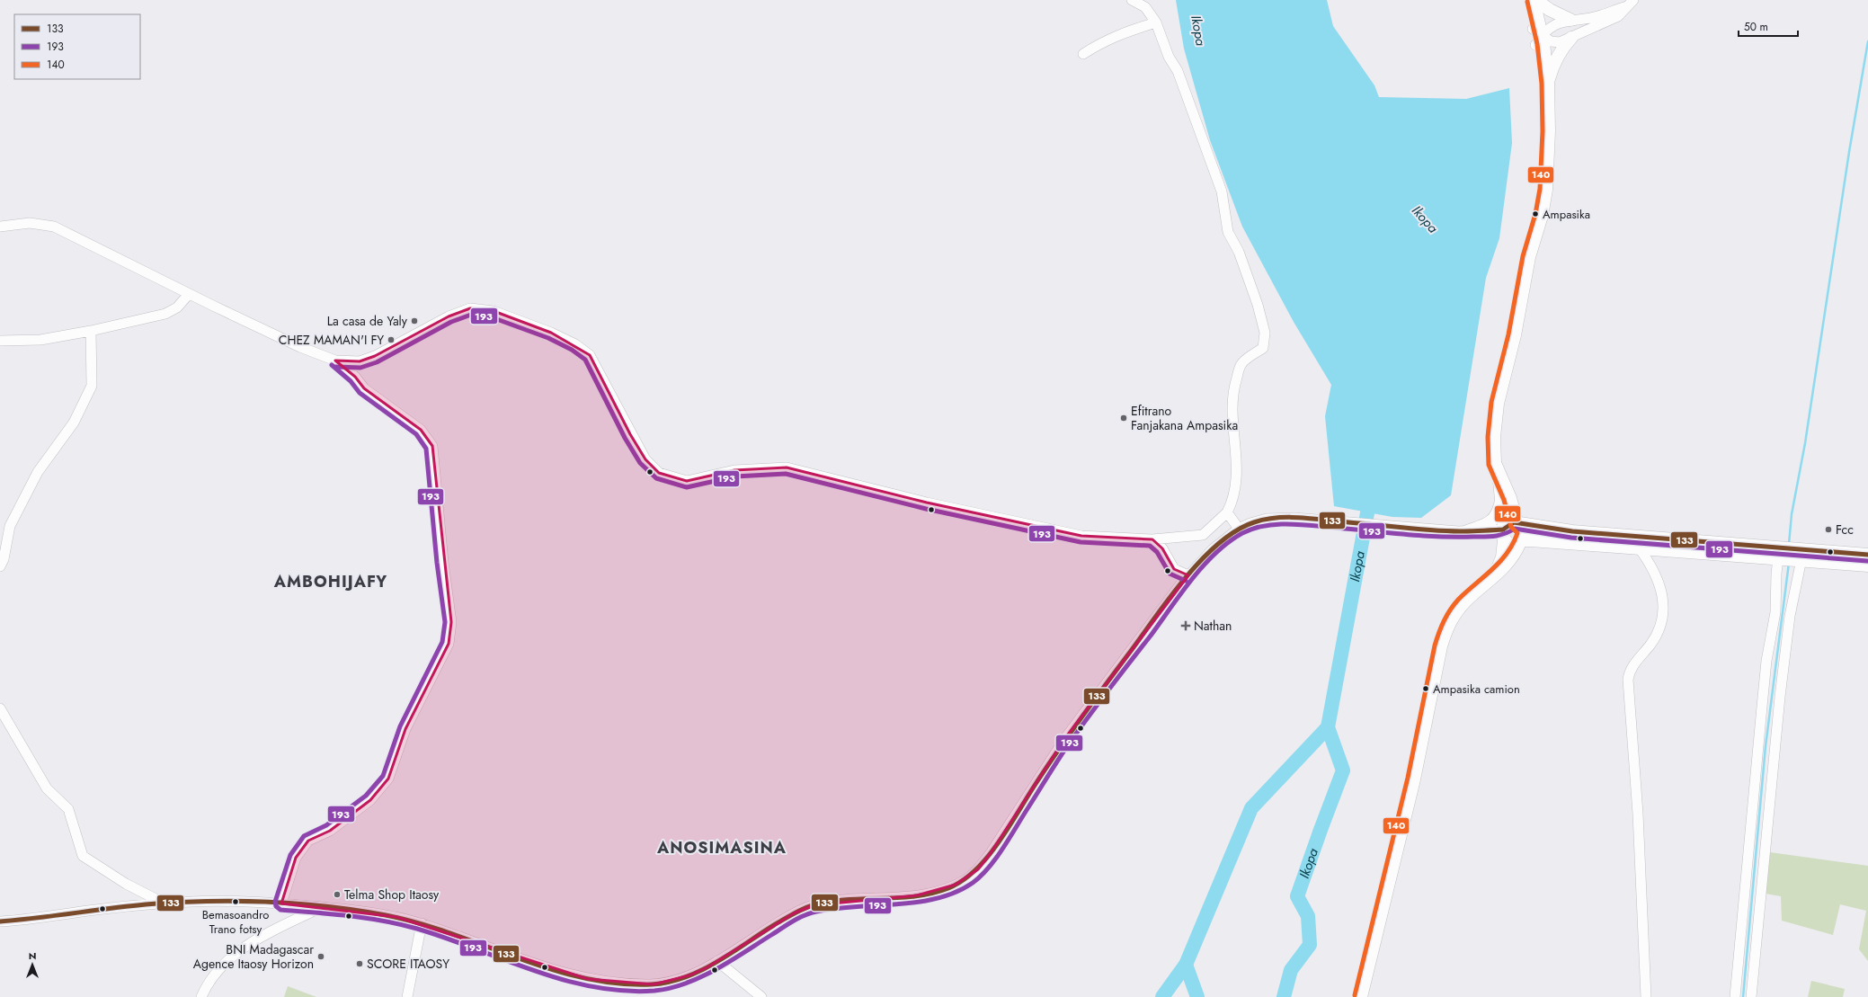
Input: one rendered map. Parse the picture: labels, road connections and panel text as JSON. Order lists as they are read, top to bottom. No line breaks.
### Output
{"districts":["AMBOHIJAFY","ANOSIMASINA"],"water":["Ikopa"],"places":{"other":["Ampasika","La casa de Yaly","CHEZ MAMAN'I FY","Efitrano Fanjakana Ampasika","Fcc","Ampasika camion","Telma Shop Itaosy","Bemasoandro Trano fotsy","BNI Madagascar Agence Itaosy Horizon","SCORE ITAOSY"],"health":["Nathan"]},"lines":["transit line 140","transit line 193","transit line 133"],"legend":["133","193","140"],"scale_bar":"50 m","north":"top"}
